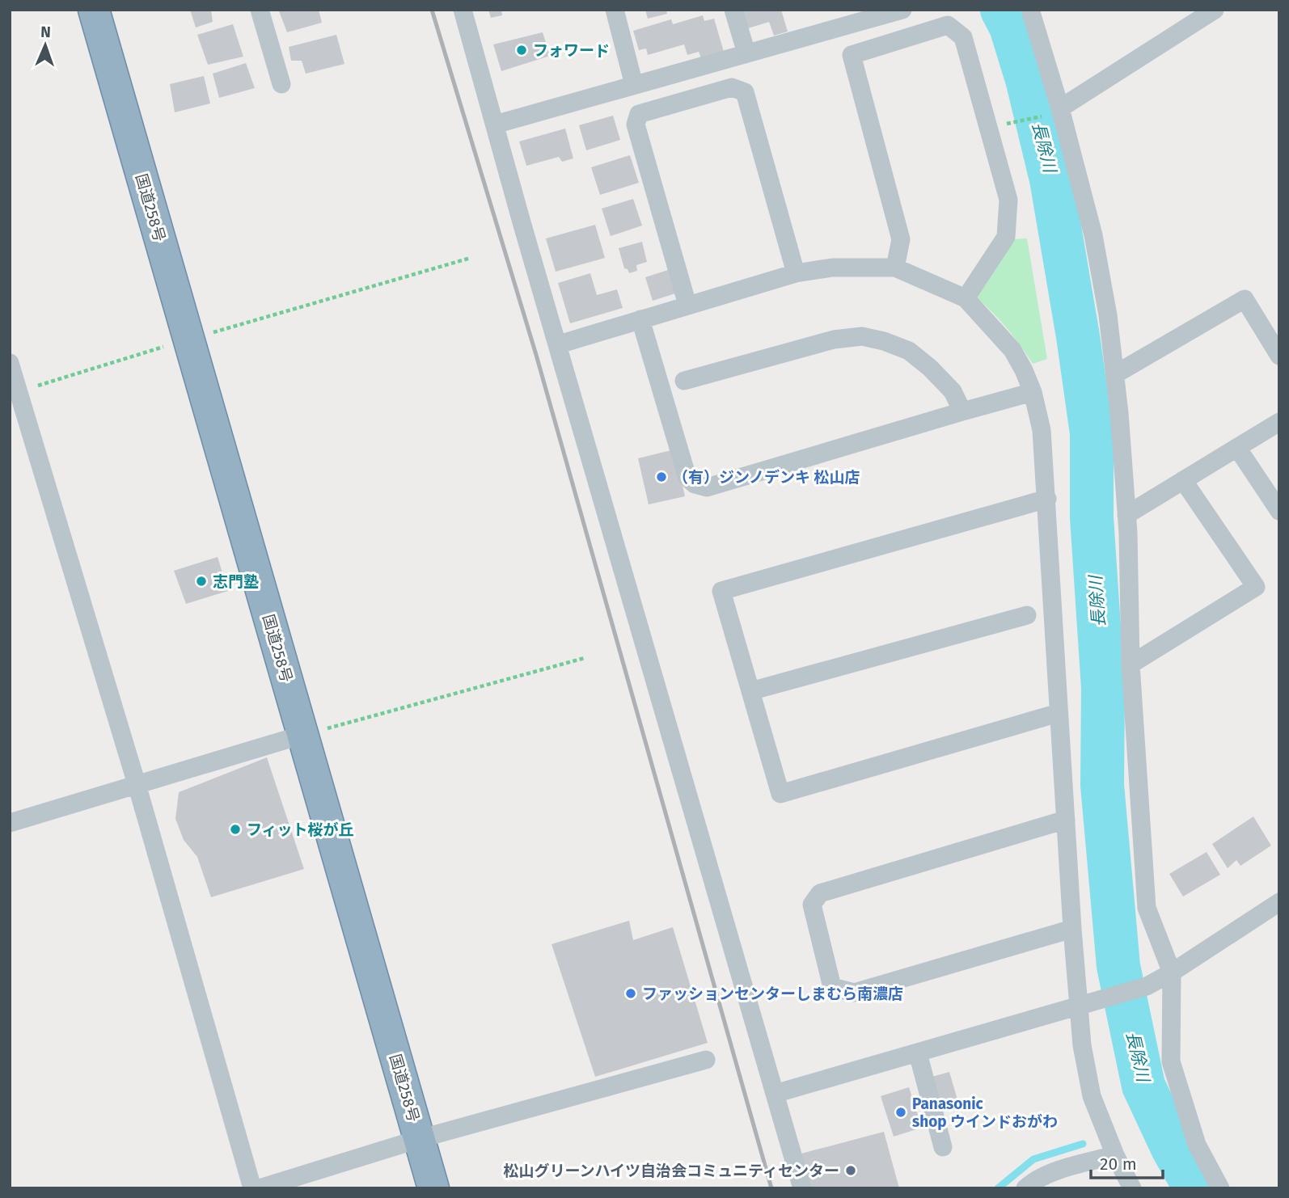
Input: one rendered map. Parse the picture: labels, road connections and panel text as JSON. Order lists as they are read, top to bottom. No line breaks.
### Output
{"streets":{"highway":["国道258号"]},"water":["長除川"],"places":["フォワード","（有）ジンノデンキ 松山店","志門塾","フィット桜が丘","ファッションセンターしまむら南濃店","Panasonic shop ウインドおがわ","松山グリーンハイツ自治会コミュニティセンター"],"scale_bar":"20 m","north":"top"}
